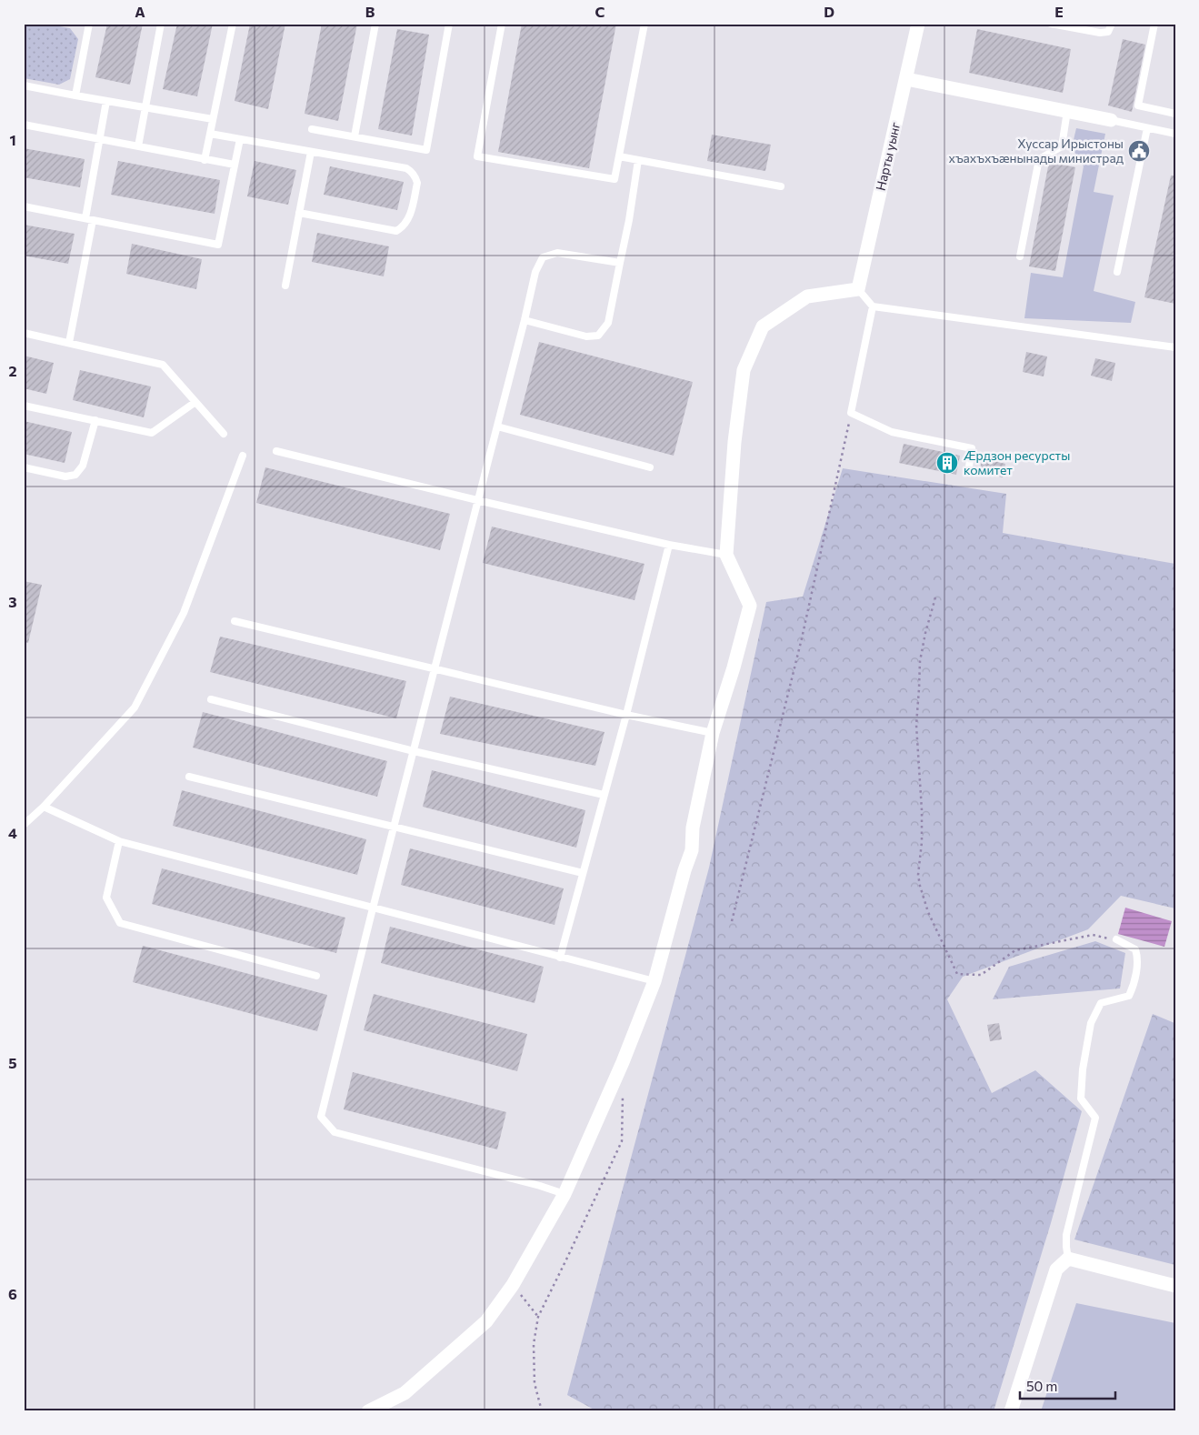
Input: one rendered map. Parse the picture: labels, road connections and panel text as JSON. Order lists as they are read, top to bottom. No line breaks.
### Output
{"streets":{"street":["Нарты уынг"]},"places":{"public building":["Хуссар Ирыстоны хъахъхъæнынады министрад"],"building":["Æрдзон ресурсты комитет"]},"scale_bar":"50 m","grid":{"columns":["A","B","C","D","E"],"rows":["1","2","3","4","5","6"]}}
